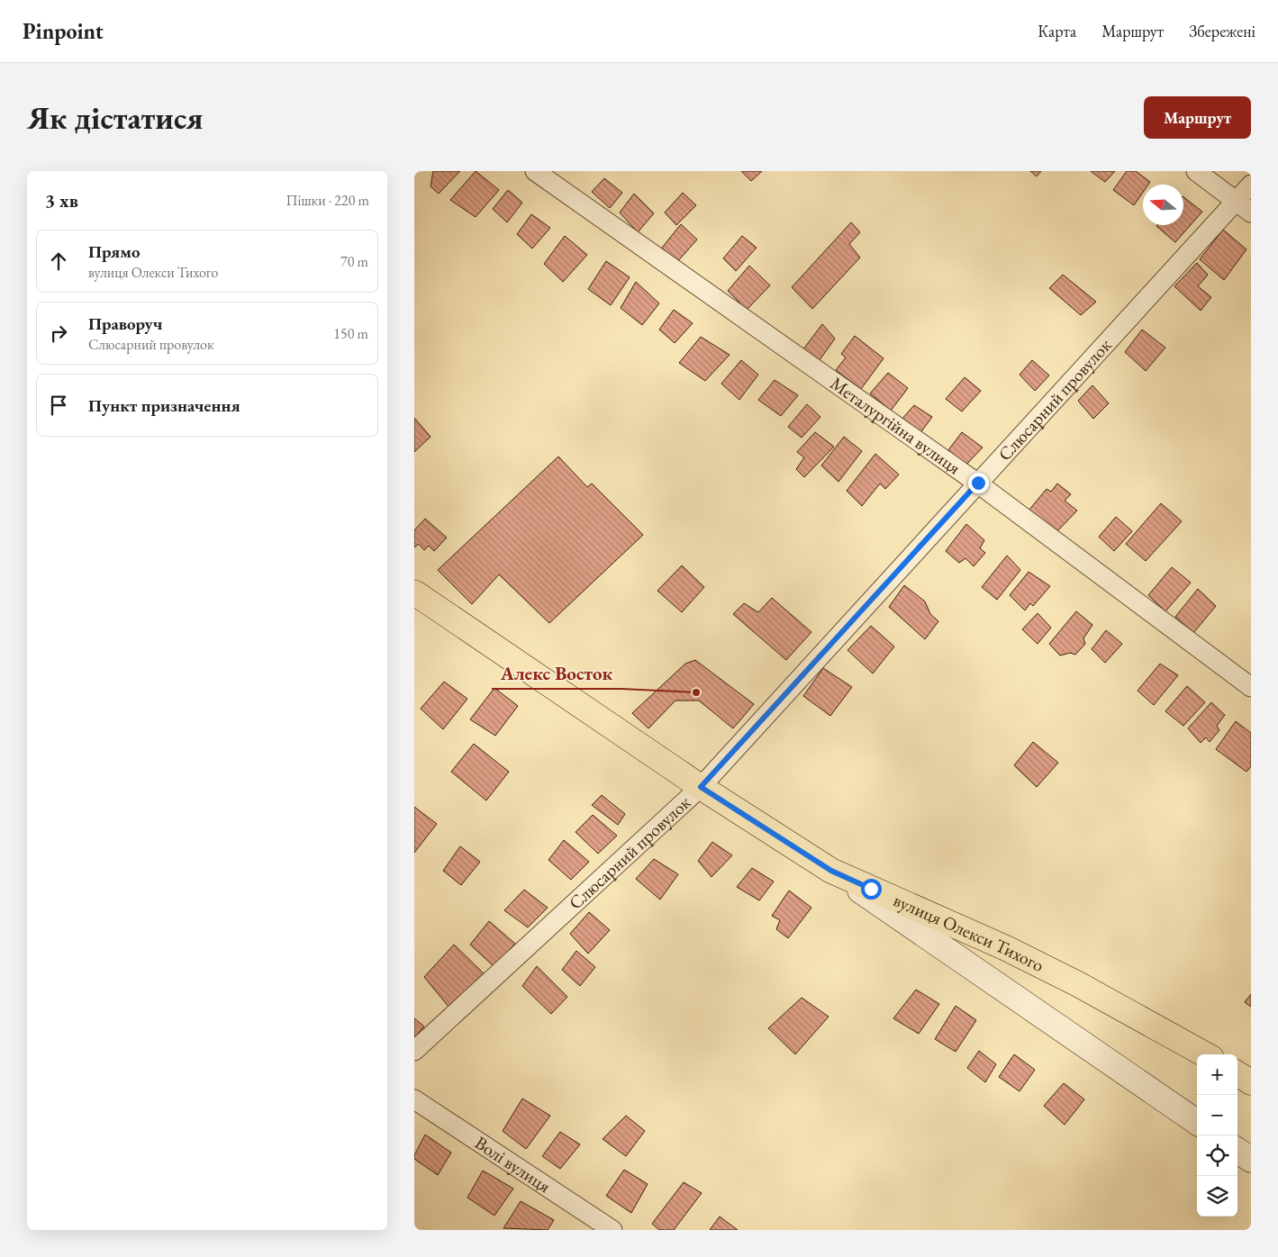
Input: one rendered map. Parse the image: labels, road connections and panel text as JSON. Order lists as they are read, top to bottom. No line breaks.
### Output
{"streets":{"main road":["вулиця Олекси Тихого"],"street":["Слюсарний провулок","Металургійна вулиця","Волі вулиця"]},"crossings":[["Слюсарний провулок","Металургійна вулиця"],["Слюсарний провулок","вулиця Олекси Тихого"]],"places":["Алекс Восток"],"north":"left","page":{"header":"Pinpoint","nav":["Карта","Маршрут","Збережені"],"buttons":"Маршрут","title":"Як дістатися","heading":["3 хв","Пішки · 220 m"],"list":[["Прямо","вулиця Олекси Тихого","70 m"],["Праворуч","Слюсарний провулок","150 m"],"Пункт призначення"],"map_buttons":["+","−"]}}
